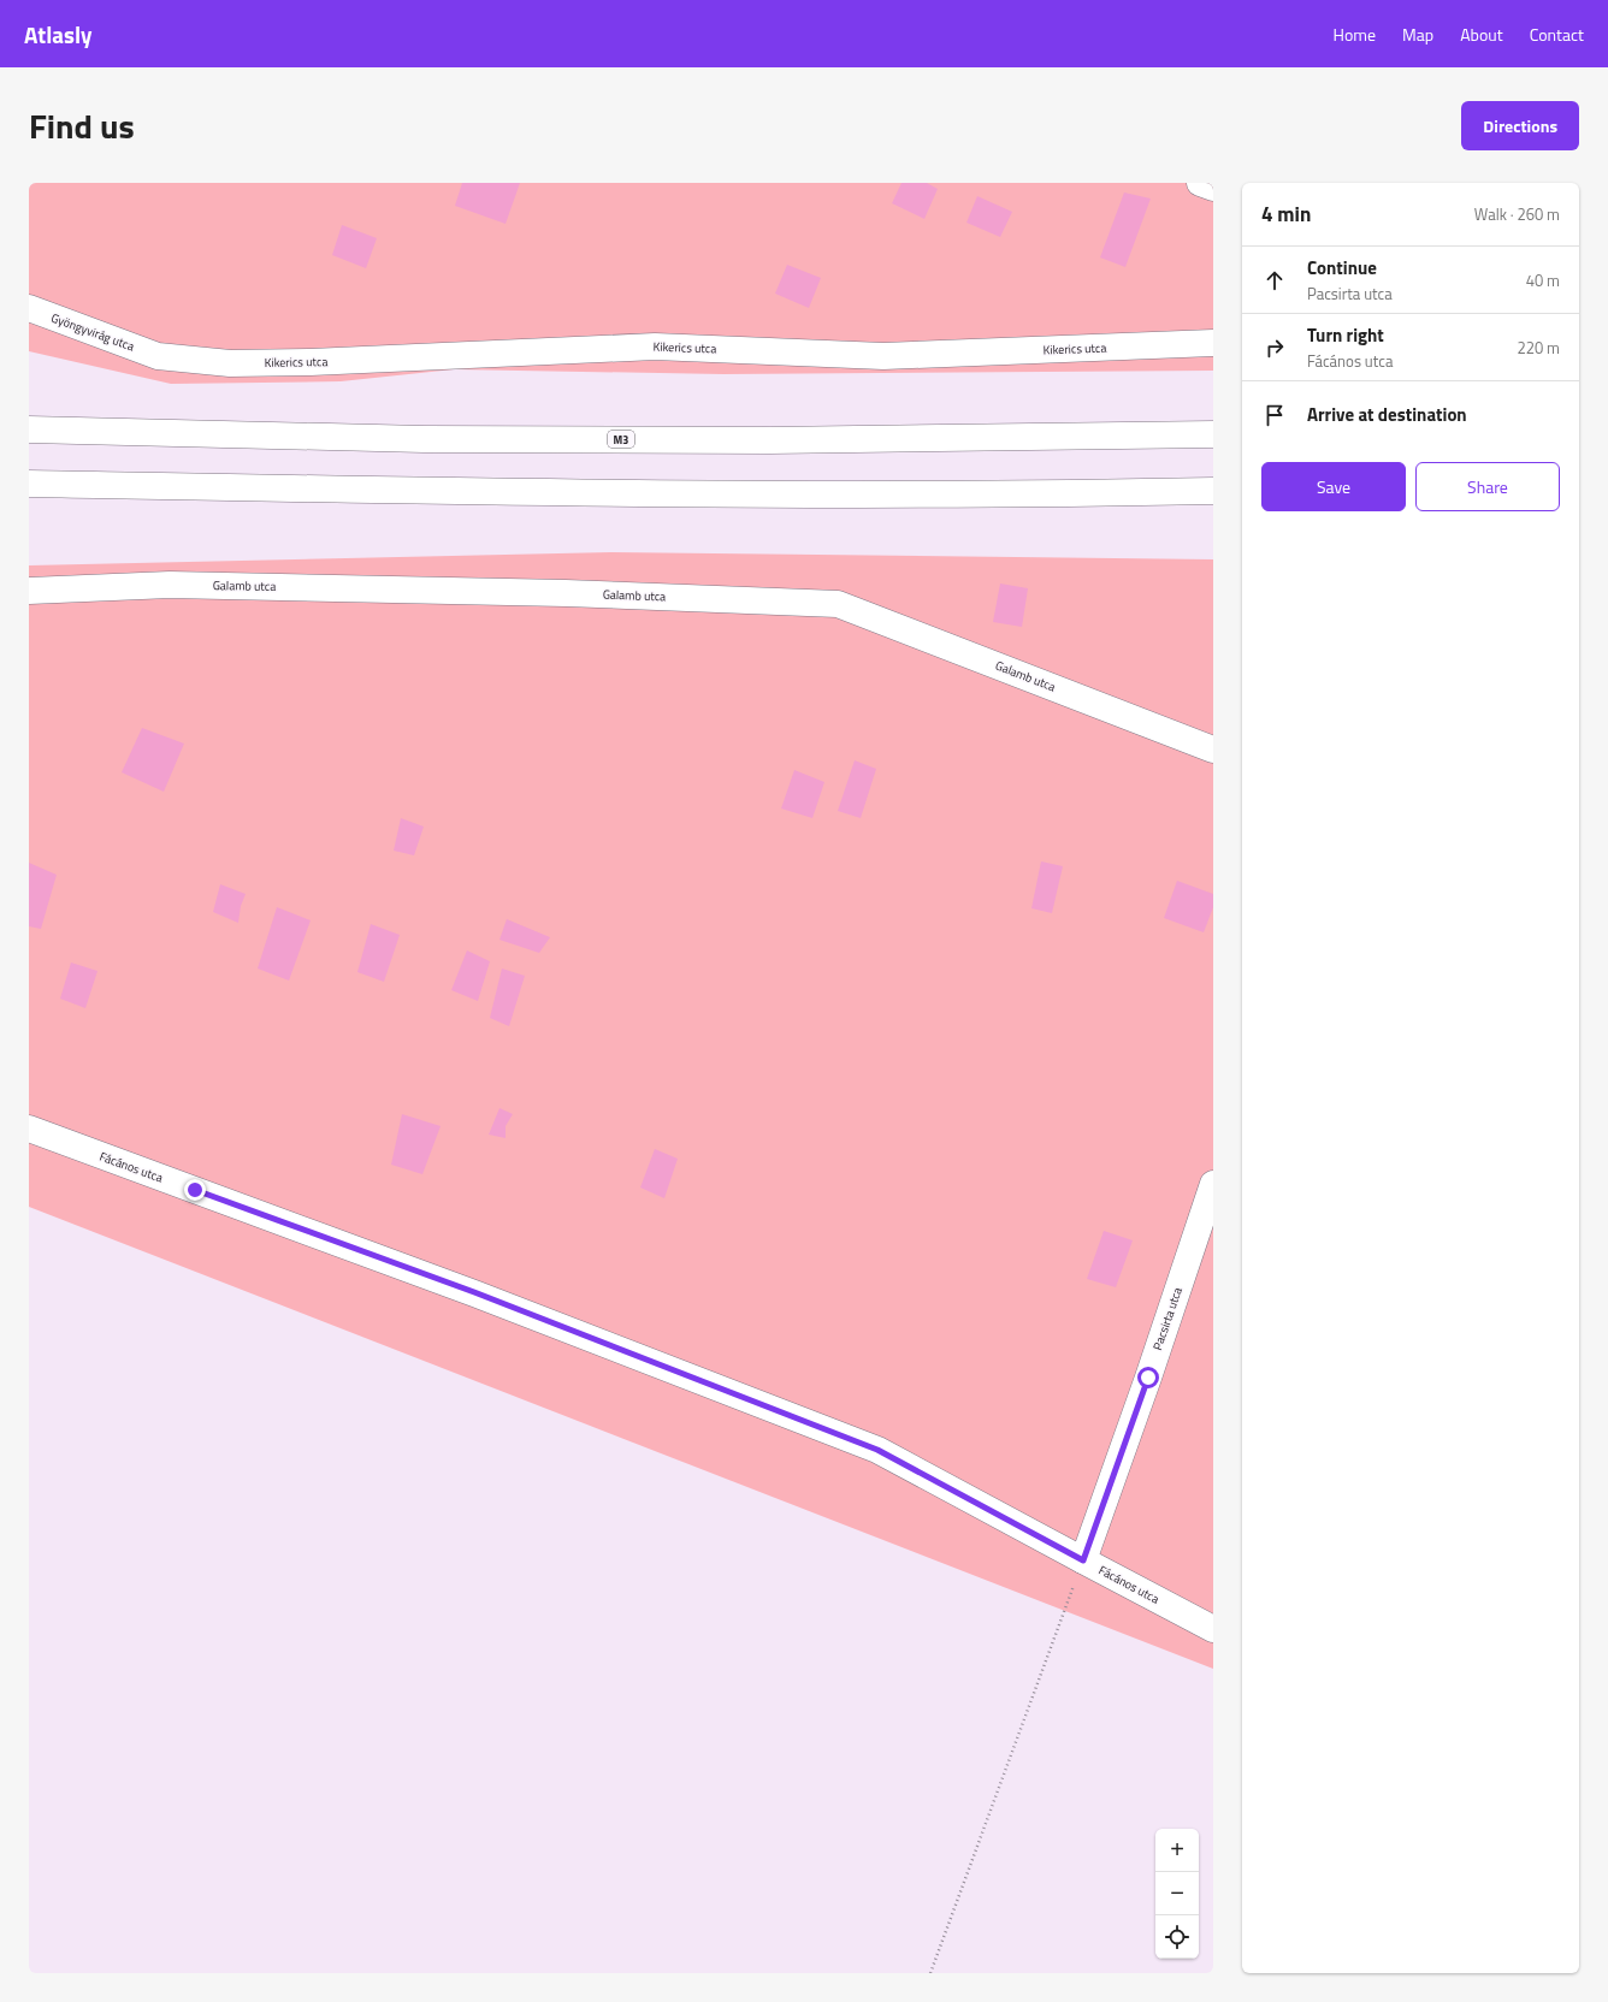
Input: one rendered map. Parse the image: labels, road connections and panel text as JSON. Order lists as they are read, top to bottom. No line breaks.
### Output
{"streets":{"main road":["Gyöngyvirág utca","Kikerics utca","M3","Galamb utca","Fácános utca","Pacsirta utca"]},"crossings":[["Gyöngyvirág utca","Kikerics utca"],["Fácános utca","Pacsirta utca"]],"page":{"header":"Atlasly","nav":["Home","Map","About","Contact"],"title":"Find us","buttons":["Directions",["Save","Share"]],"heading":["4 min","Walk · 260 m"],"list":[["Continue","Pacsirta utca","40 m"],["Turn right","Fácános utca","220 m"],"Arrive at destination"],"map_buttons":["+","−"]}}
